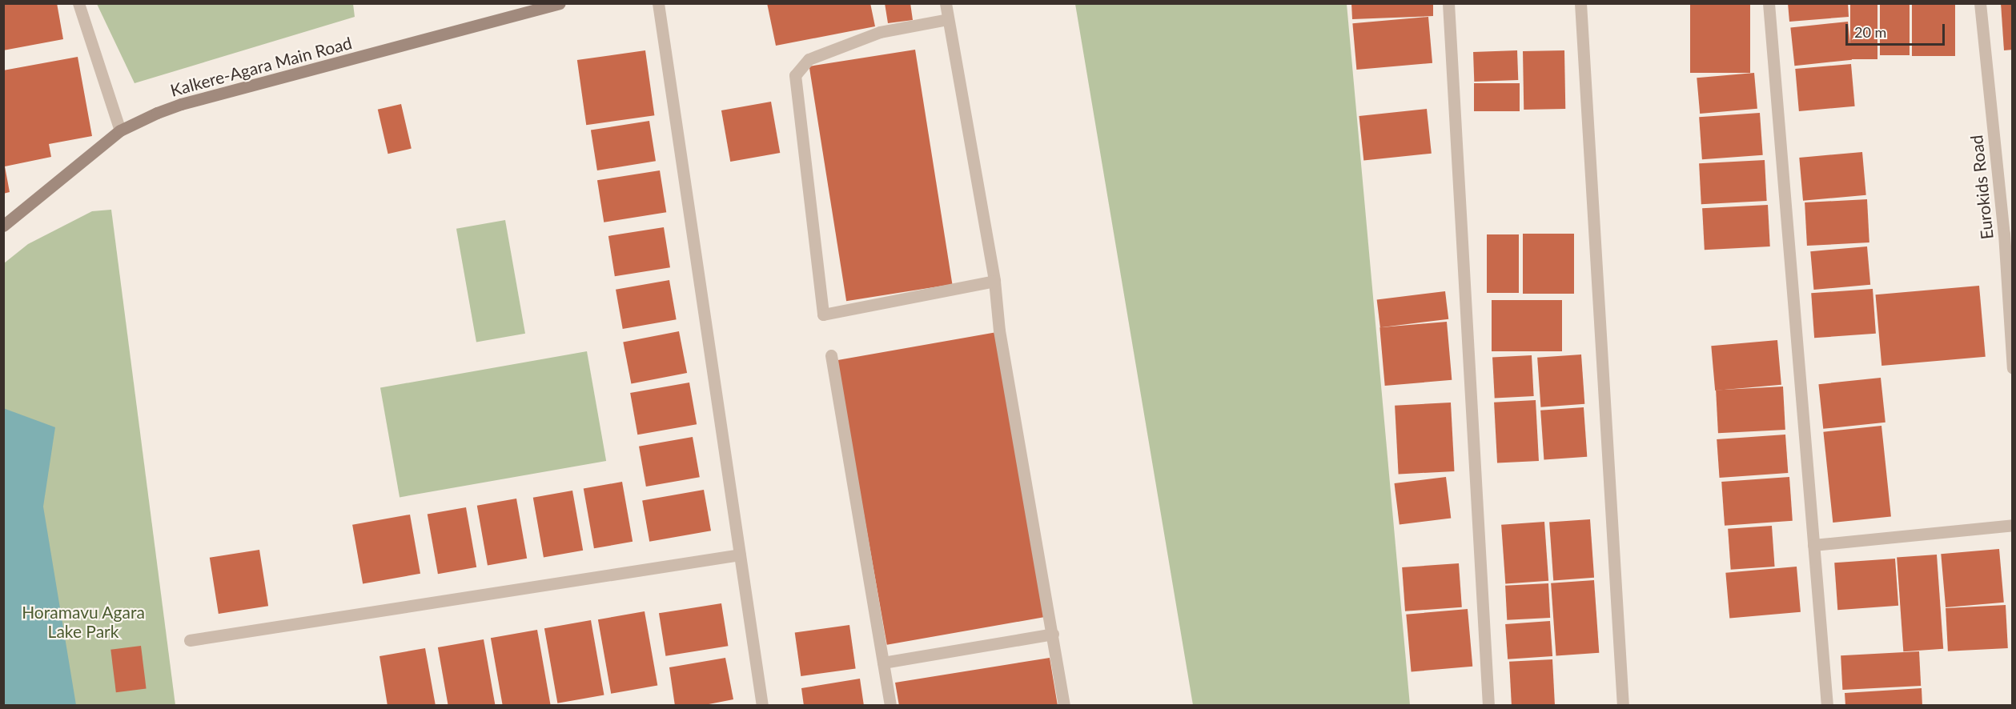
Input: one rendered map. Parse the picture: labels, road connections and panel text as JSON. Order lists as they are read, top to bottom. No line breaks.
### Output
{"streets":{"street":["Kalkere-Agara Main Road","Eurokids Road"]},"parks":["Horamavu Agara Lake Park"],"scale_bar":"20 m"}
